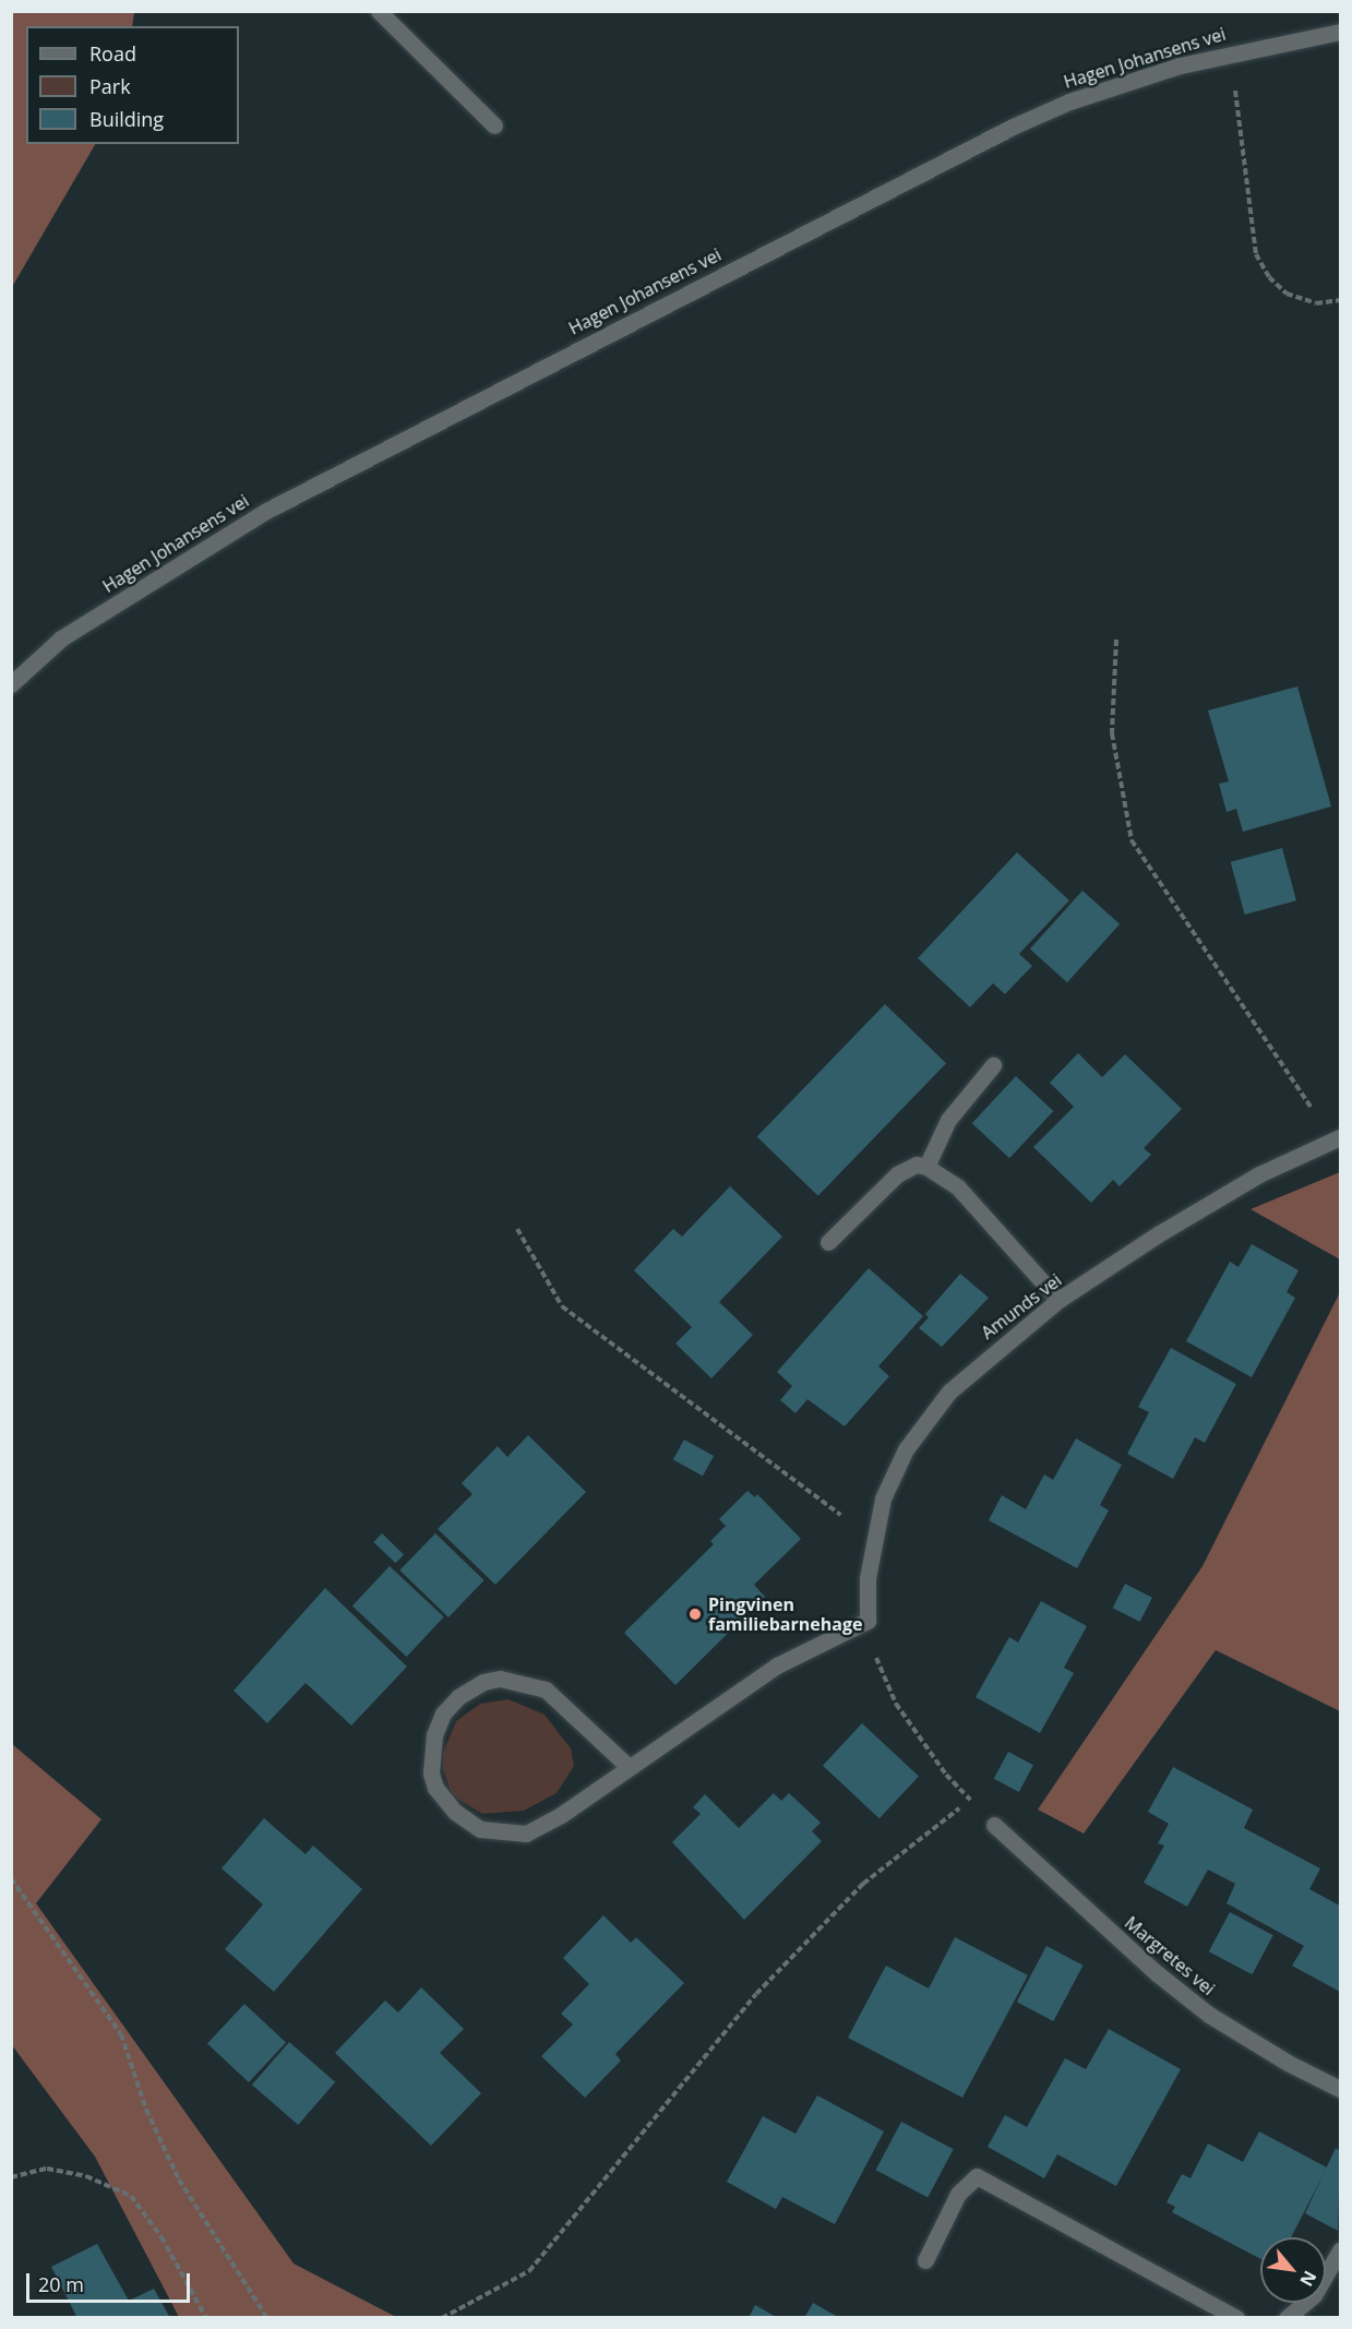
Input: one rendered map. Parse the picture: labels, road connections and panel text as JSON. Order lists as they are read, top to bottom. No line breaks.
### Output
{"streets":{"street":["Hagen Johansens vei","Amunds vei","Margretes vei"]},"places":["Pingvinen familiebarnehage"],"legend":["Road","Park","Building"],"scale_bar":"20 m","north":"bottom right"}
